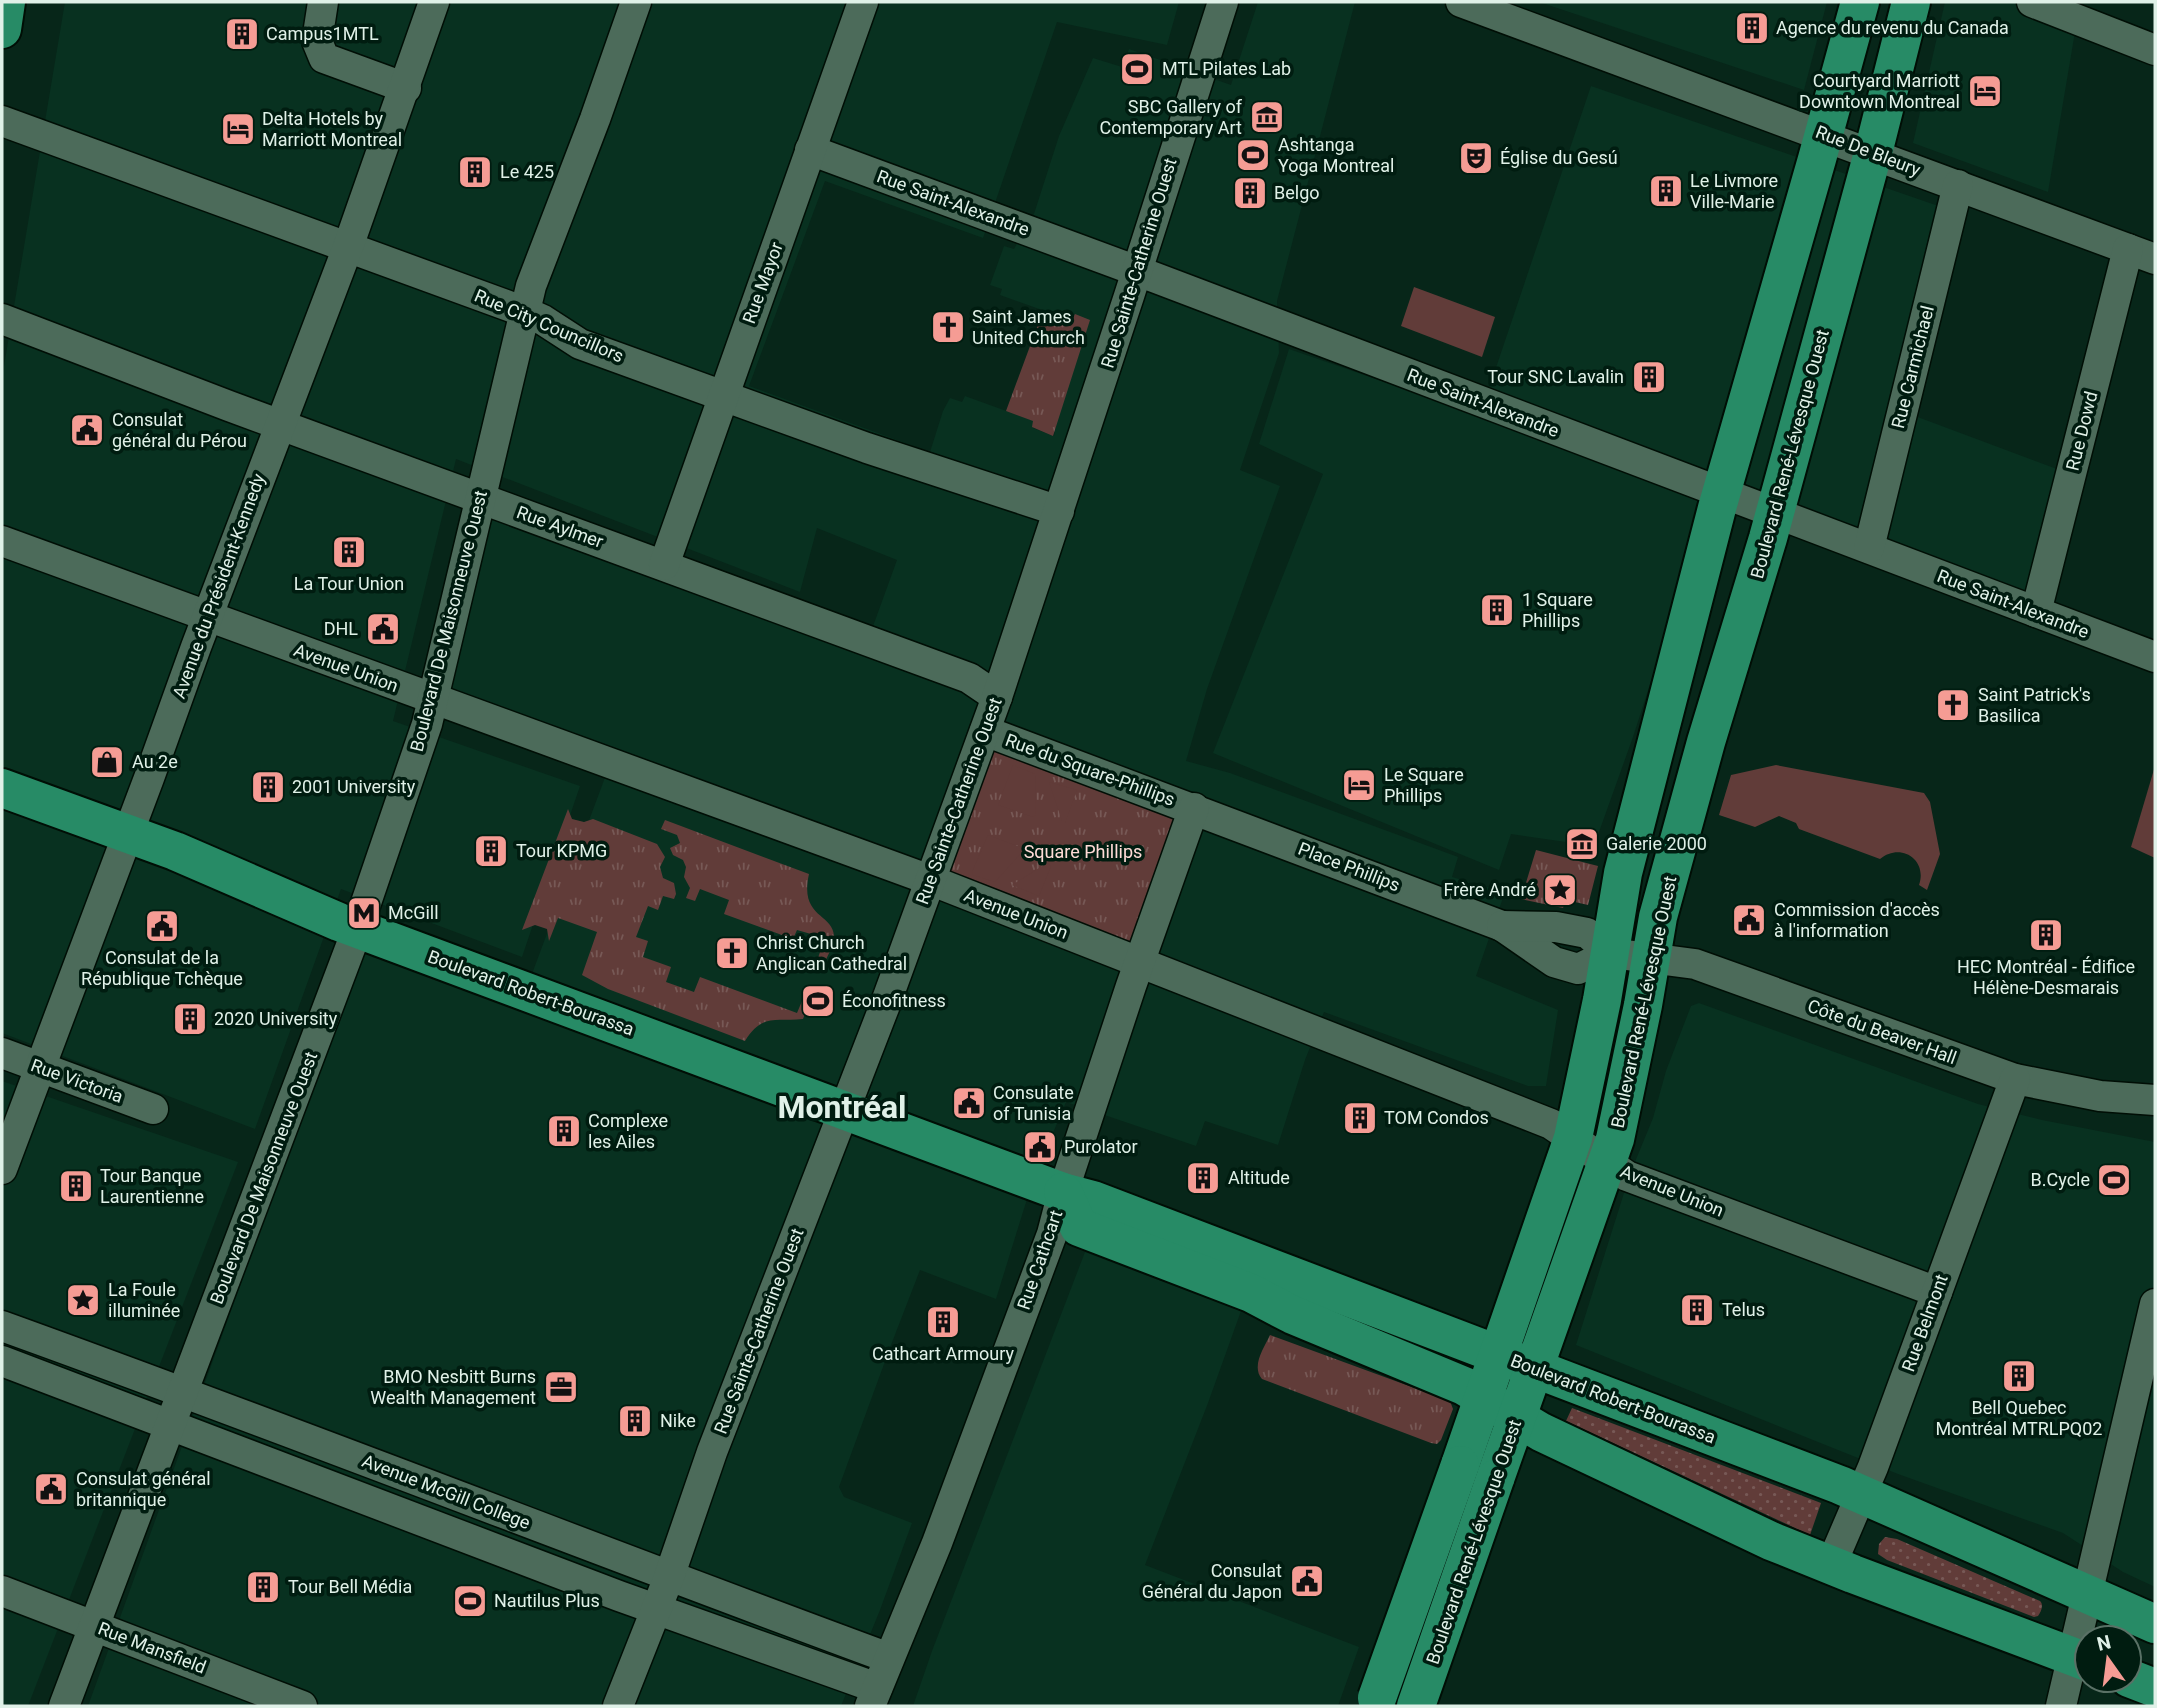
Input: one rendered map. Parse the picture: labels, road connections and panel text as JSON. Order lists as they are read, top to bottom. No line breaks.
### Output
{"streets":{"main road":["Boulevard René-Lévesque Ouest","Boulevard Robert-Bourassa"],"street":["Rue De Bleury","Rue Saint-Alexandre","Rue Sainte-Catherine Ouest","Rue Mayor","Rue City Councillors","Rue Carmichael","Rue Dowd","Rue Aylmer","Avenue du Président-Kennedy","Boulevard De Maisonneuve Ouest","Avenue Union","Rue du Square-Phillips","Place Phillips","Côte du Beaver Hall","Rue Victoria","Rue Cathcart","Rue Belmont","Avenue McGill College","Rue Mansfield"]},"crossings":[["Rue De Bleury","Rue Carmichael"],["Rue De Bleury","Rue Dowd"],["Rue De Bleury","Boulevard René-Lévesque Ouest"],["Rue Saint-Alexandre","Rue Sainte-Catherine Ouest"],["Rue Saint-Alexandre","Rue Mayor"],["Rue Saint-Alexandre","Rue Carmichael"],["Rue Saint-Alexandre","Rue Dowd"],["Rue Saint-Alexandre","Boulevard René-Lévesque Ouest"],["Rue Sainte-Catherine Ouest","Rue City Councillors"],["Rue Sainte-Catherine Ouest","Rue Aylmer"],["Rue Sainte-Catherine Ouest","Avenue Union"],["Rue Sainte-Catherine Ouest","Rue du Square-Phillips"],["Rue Sainte-Catherine Ouest","Boulevard Robert-Bourassa"],["Rue Sainte-Catherine Ouest","Avenue McGill College"],["Rue Mayor","Rue City Councillors"],["Rue Mayor","Rue Aylmer"],["Rue City Councillors","Avenue du Président-Kennedy"],["Rue City Councillors","Boulevard De Maisonneuve Ouest"],["Boulevard René-Lévesque Ouest","Avenue Union"],["Boulevard René-Lévesque Ouest","Boulevard Robert-Bourassa"],["Boulevard René-Lévesque Ouest","Côte du Beaver Hall"],["Rue Aylmer","Avenue du Président-Kennedy"],["Rue Aylmer","Boulevard De Maisonneuve Ouest"],["Avenue du Président-Kennedy","Avenue Union"],["Avenue du Président-Kennedy","Boulevard Robert-Bourassa"],["Avenue du Président-Kennedy","Rue Victoria"],["Boulevard De Maisonneuve Ouest","Avenue Union"],["Boulevard De Maisonneuve Ouest","Boulevard Robert-Bourassa"],["Boulevard De Maisonneuve Ouest","Avenue McGill College"],["Boulevard De Maisonneuve Ouest","Rue Mansfield"],["Avenue Union","Rue Cathcart"],["Avenue Union","Rue Belmont"],["Rue du Square-Phillips","Place Phillips"],["Rue du Square-Phillips","Rue Cathcart"],["Place Phillips","Côte du Beaver Hall"],["Place Phillips","Rue Cathcart"],["Boulevard Robert-Bourassa","Rue Cathcart"],["Boulevard Robert-Bourassa","Rue Belmont"],["Côte du Beaver Hall","Rue Belmont"],["Rue Cathcart","Avenue McGill College"]],"districts":["Montréal"],"parks":["Square Phillips"],"places":{"building":["Agence du revenu du Canada","Campus1MTL","Le 425","Le Livmore Ville-Marie","Belgo","Tour SNC Lavalin","La Tour Union","1 Square Phillips","2001 University","Tour KPMG","HEC Montréal - Édifice Hélène-Desmarais","2020 University","TOM Condos","Complexe les Ailes","Altitude","Tour Banque Laurentienne","Telus","Cathcart Armoury","Bell Quebec Montréal MTRLPQ02","Nike","Tour Bell Média"],"sports":["MTL Pilates Lab","Ashtanga Yoga Montreal","Éconofitness","B.Cycle","Nautilus Plus"],"hotel":["Courtyard Marriott Downtown Montreal","Delta Hotels by Marriott Montreal","Le Square Phillips"],"museum":["SBC Gallery of Contemporary Art","Galerie 2000"],"theatre":["Église du Gesú"],"church":["Saint James United Church","Saint Patrick's Basilica","Christ Church Anglican Cathedral"],"public building":["Consulat général du Pérou","DHL","Commission d'accès à l'information","Consulat de la République Tchèque","Consulate of Tunisia","Purolator","Consulat général britannique","Consulat Général du Japon"],"shop":["Au 2e"],"place":["Frère André","La Foule illuminée"],"metro station":["McGill"],"office":["BMO Nesbitt Burns Wealth Management"]},"north":"top"}
